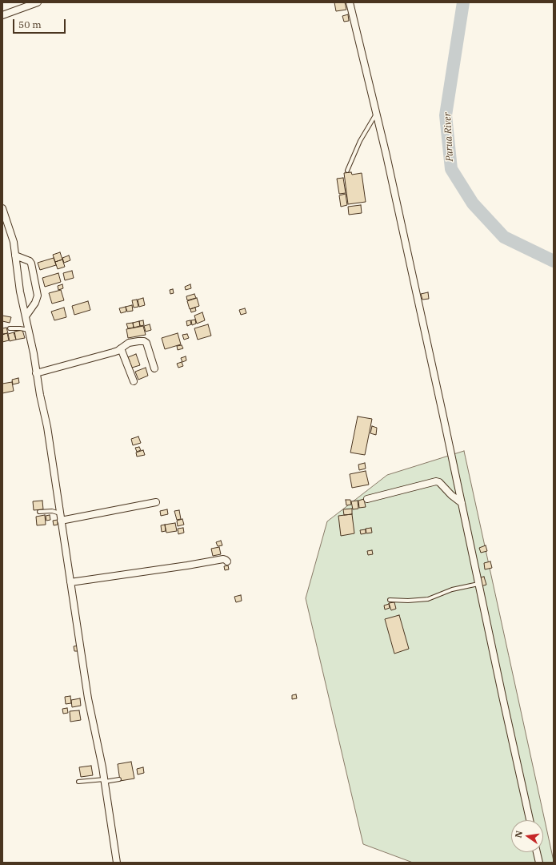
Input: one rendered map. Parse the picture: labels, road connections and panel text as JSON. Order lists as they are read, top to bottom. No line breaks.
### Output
{"water":["Parua River"],"scale_bar":"50 m","north":"left"}
